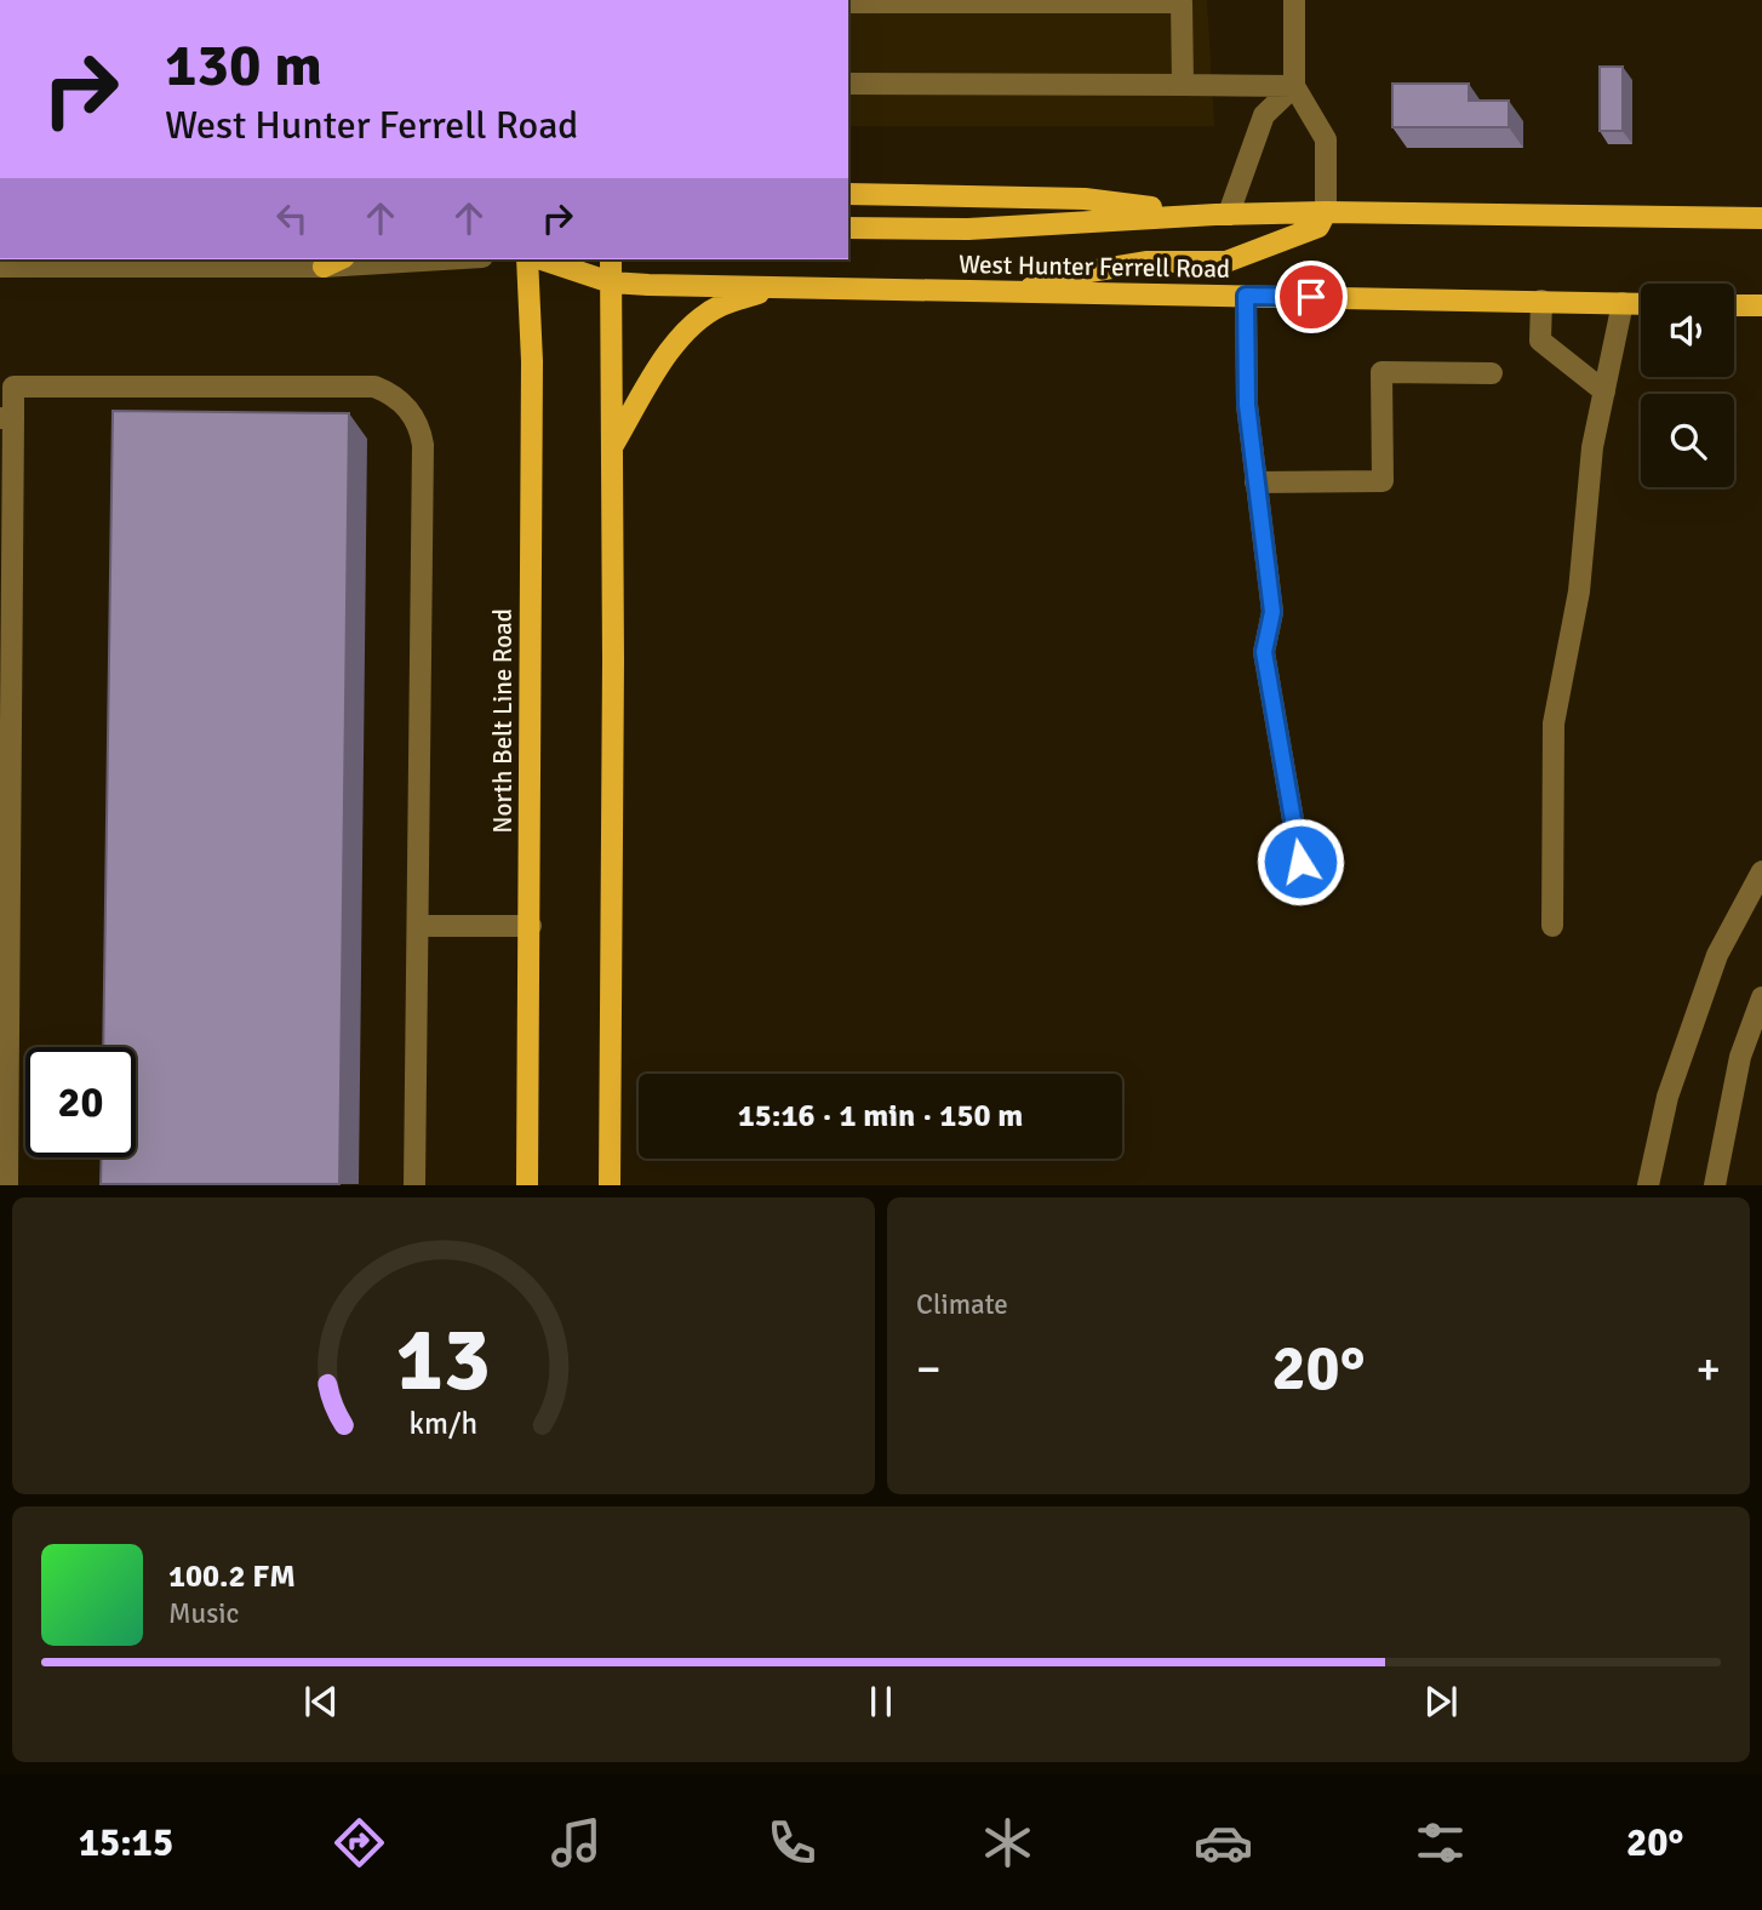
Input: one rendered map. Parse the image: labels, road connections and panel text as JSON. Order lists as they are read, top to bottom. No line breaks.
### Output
{"streets":{"main road":["West Hunter Ferrell Road","North Belt Line Road"]},"page":{"turn":["130 m","West Hunter Ferrell Road"],"limit":"20","trip":"15:16 · 1 min · 150 m","tile":"Climate","heat":["−","20°","+"],"song":["100.2 FM","Music"],"tabs":["15:15","20°"],"gauge":["13","km/h"]}}
